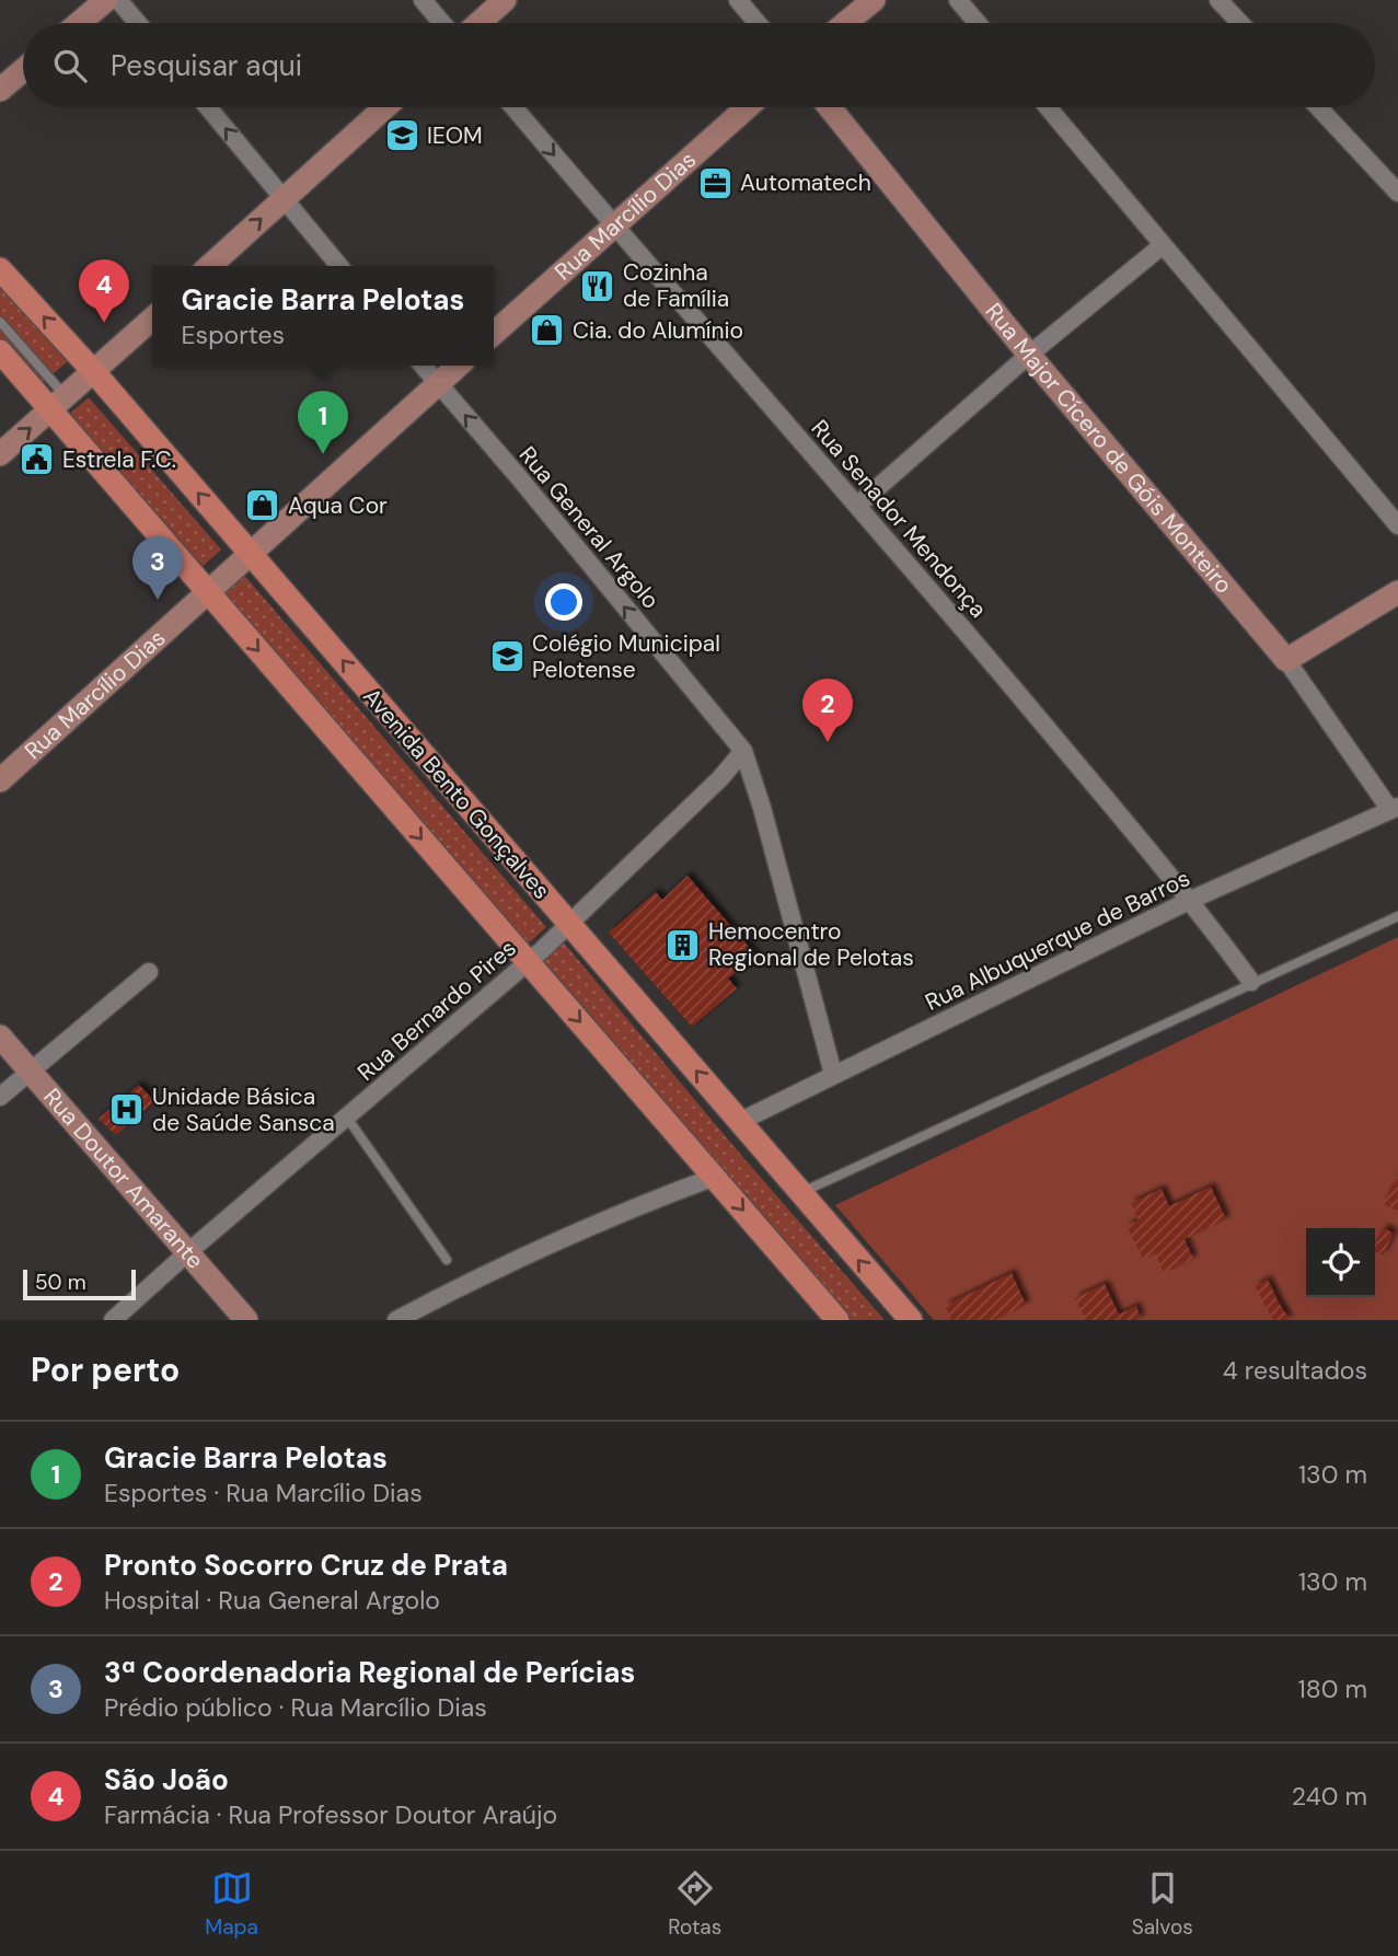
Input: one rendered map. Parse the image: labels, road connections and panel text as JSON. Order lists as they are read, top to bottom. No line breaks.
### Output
{"streets":{"main road":["Avenida Bento Gonçalves"],"street":["Rua Marcílio Dias","Rua Major Cícero de Góis Monteiro","Rua Senador Mendonça","Rua General Argolo","Rua Albuquerque de Barros","Rua Bernardo Pires","Rua Doutor Amarante"]},"crossings":[["Rua Marcílio Dias","Rua Senador Mendonça"],["Rua Marcílio Dias","Rua General Argolo"],["Rua Marcílio Dias","Avenida Bento Gonçalves"],["Rua Major Cícero de Góis Monteiro","Rua Albuquerque de Barros"],["Rua Senador Mendonça","Rua Albuquerque de Barros"],["Rua General Argolo","Rua Albuquerque de Barros"],["Rua General Argolo","Rua Bernardo Pires"],["Avenida Bento Gonçalves","Rua Albuquerque de Barros"],["Avenida Bento Gonçalves","Rua Bernardo Pires"],["Rua Bernardo Pires","Rua Doutor Amarante"]],"one_way":["Rua General Argolo"],"places":{"school or university":["IEOM","Colégio Municipal Pelotense"],"office":["Automatech"],"restaurant":["Cozinha de Família"],"shop":["Cia. do Alumínio","Aqua Cor"],"public building":["Estrela F.C."],"building":["Hemocentro Regional de Pelotas"],"hospital":["Unidade Básica de Saúde Sansca"]},"scale_bar":"50 m","page":{"search":"Pesquisar aqui","pins":["4","1","3","2"],"popup":["Gracie Barra Pelotas","Esportes"],"scale":"50 m","heading":["Por perto","4 resultados"],"list":[{"mark":"1","name":"Gracie Barra Pelotas","note":"Esportes · Rua Marcílio Dias","value":"130 m"},{"mark":"2","name":"Pronto Socorro Cruz de Prata","note":"Hospital · Rua General Argolo","value":"130 m"},{"mark":"3","name":"3ª Coordenadoria Regional de Perícias","note":"Prédio público · Rua Marcílio Dias","value":"180 m"},{"mark":"4","name":"São João","note":"Farmácia · Rua Professor Doutor Araújo","value":"240 m"}],"nav":["Mapa","Rotas","Salvos"]}}
